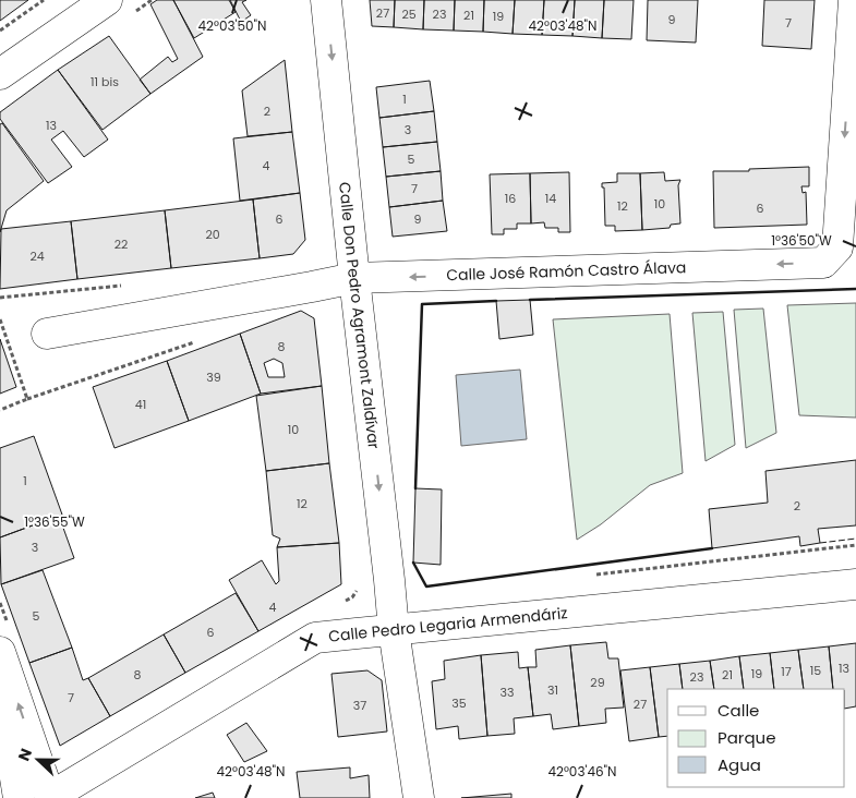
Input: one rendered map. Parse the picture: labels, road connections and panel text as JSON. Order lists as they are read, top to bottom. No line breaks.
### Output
{"streets":{"street":["Calle José Ramón Castro Álava","Calle Don Pedro Agramont Zaldívar","Calle Pedro Legaria Armendáriz"]},"crossings":[["Calle José Ramón Castro Álava","Calle Don Pedro Agramont Zaldívar"],["Calle Don Pedro Agramont Zaldívar","Calle Pedro Legaria Armendáriz"]],"one_way":["Calle Don Pedro Agramont Zaldívar"],"house_numbers":["27","25","23","21","19","9","7","11 bis","1","2","13","3","5","4","7","16","14","10","12","6","6","9","20","22","24","8","39","41","10","1","12","2","3","4","5","6","13","15","17","19","8","21","23","29","31","33","7","35","27","37"],"legend":["Calle","Parque","Agua"],"north":"left","coordinates":["42°03'50\"N","42°03'48\"N","1°36'50\"W","1°36'55\"W","42°03'46\"N"]}
